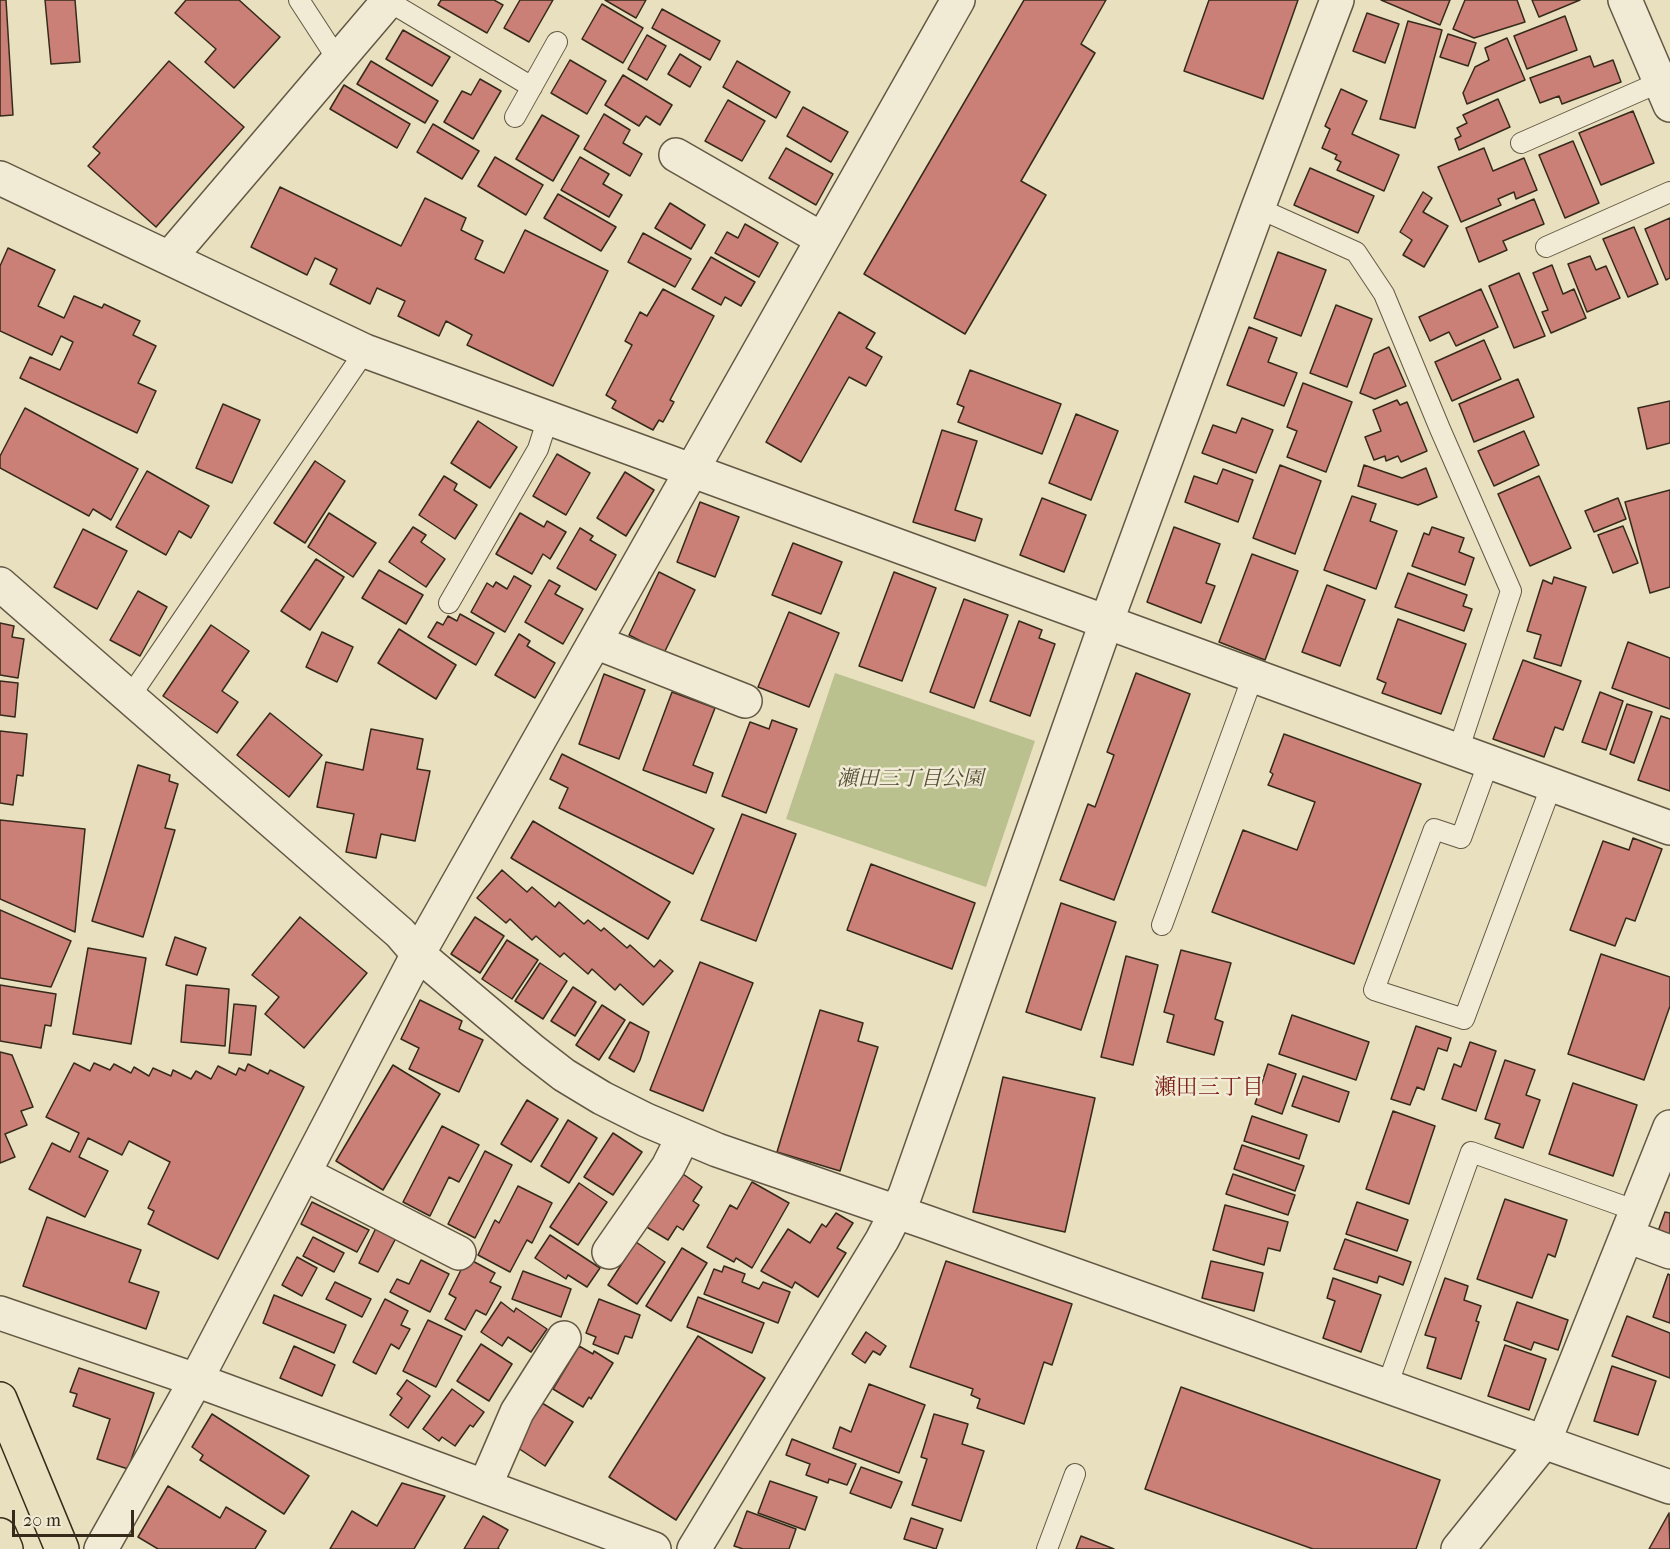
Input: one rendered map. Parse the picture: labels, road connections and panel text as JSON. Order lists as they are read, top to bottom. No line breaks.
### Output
{"districts":["瀬田三丁目"],"parks":["瀬田三丁目公園"],"scale_bar":"20 m"}
